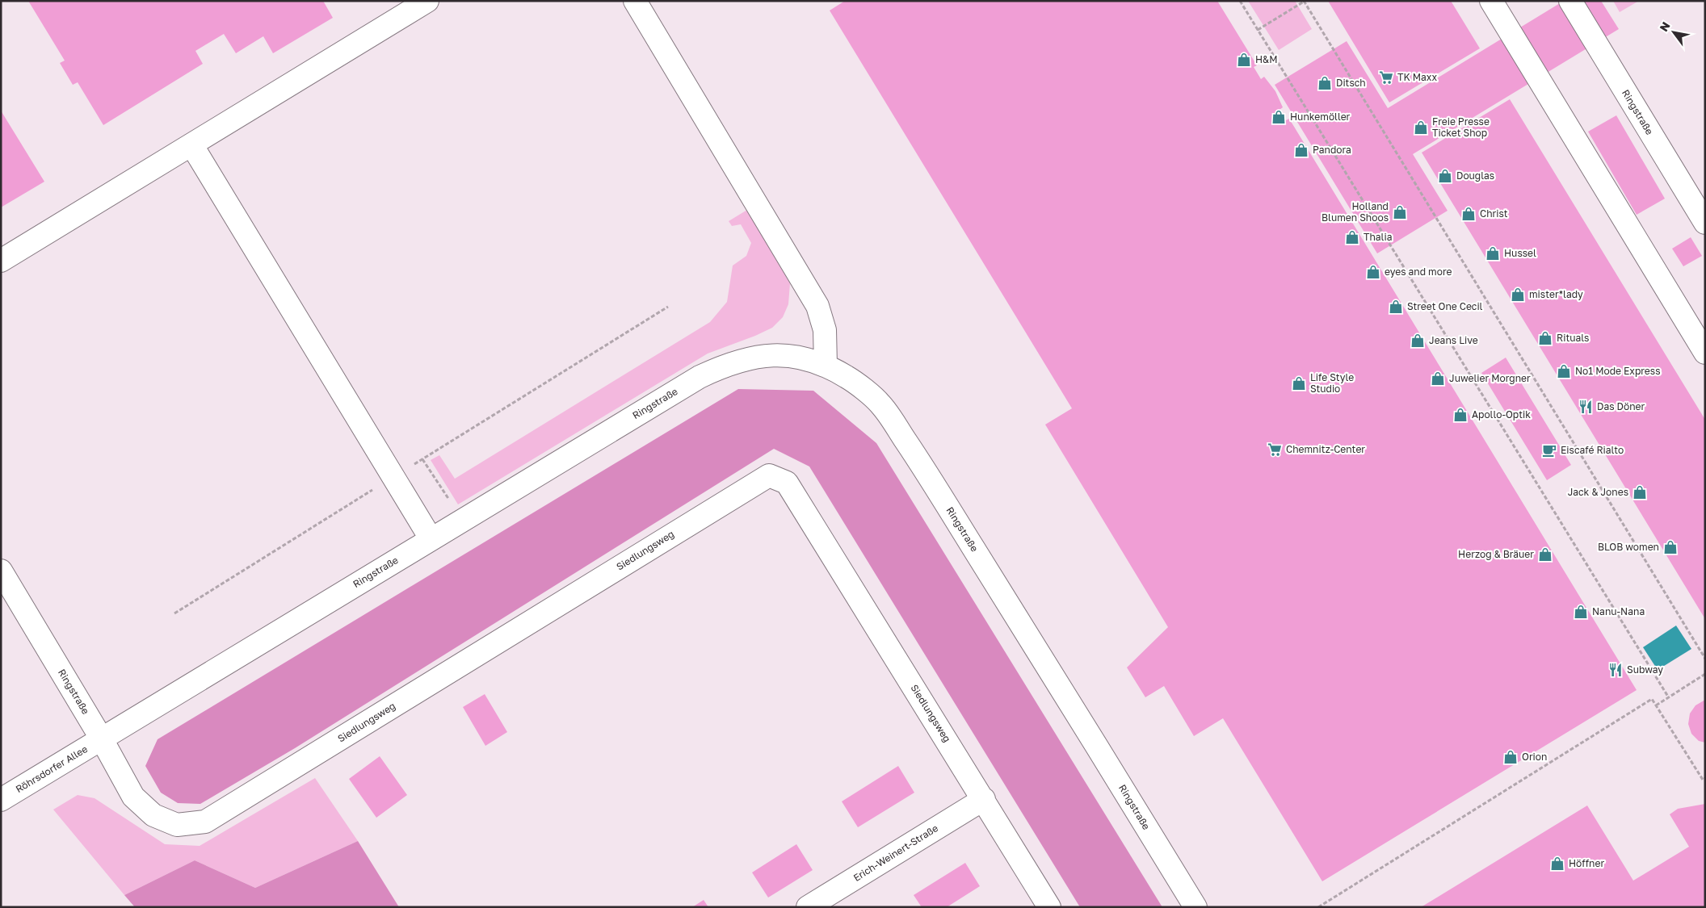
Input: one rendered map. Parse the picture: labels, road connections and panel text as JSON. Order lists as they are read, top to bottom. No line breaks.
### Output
{"streets":{"street":["Ringstraße","Siedlungsweg","Röhrsdorfer Allee","Erich-Weinert-Straße"]},"crossings":[["Ringstraße","Siedlungsweg"],["Ringstraße","Röhrsdorfer Allee"],["Siedlungsweg","Röhrsdorfer Allee"],["Siedlungsweg","Erich-Weinert-Straße"]],"places":{"shop":["H&M","Ditsch","Hunkemöller","Freie Presse Ticket Shop","Pandora","Douglas","Holland Blumen Shoos","Christ","Thalia","Hussel","eyes and more","mister*lady","Street One Cecil","Rituals","Jeans Live","No1 Mode Express","Juwelier Morgner","Life Style Studio","Apollo-Optik","Jack & Jones","BLOB women","Herzog & Bräuer","Nanu-Nana","Orion","Höffner"],"supermarket":["TK Maxx","Chemnitz-Center"],"restaurant":["Das Döner","Subway"],"cafe":["Eiscafé Rialto"]},"north":"top left"}
